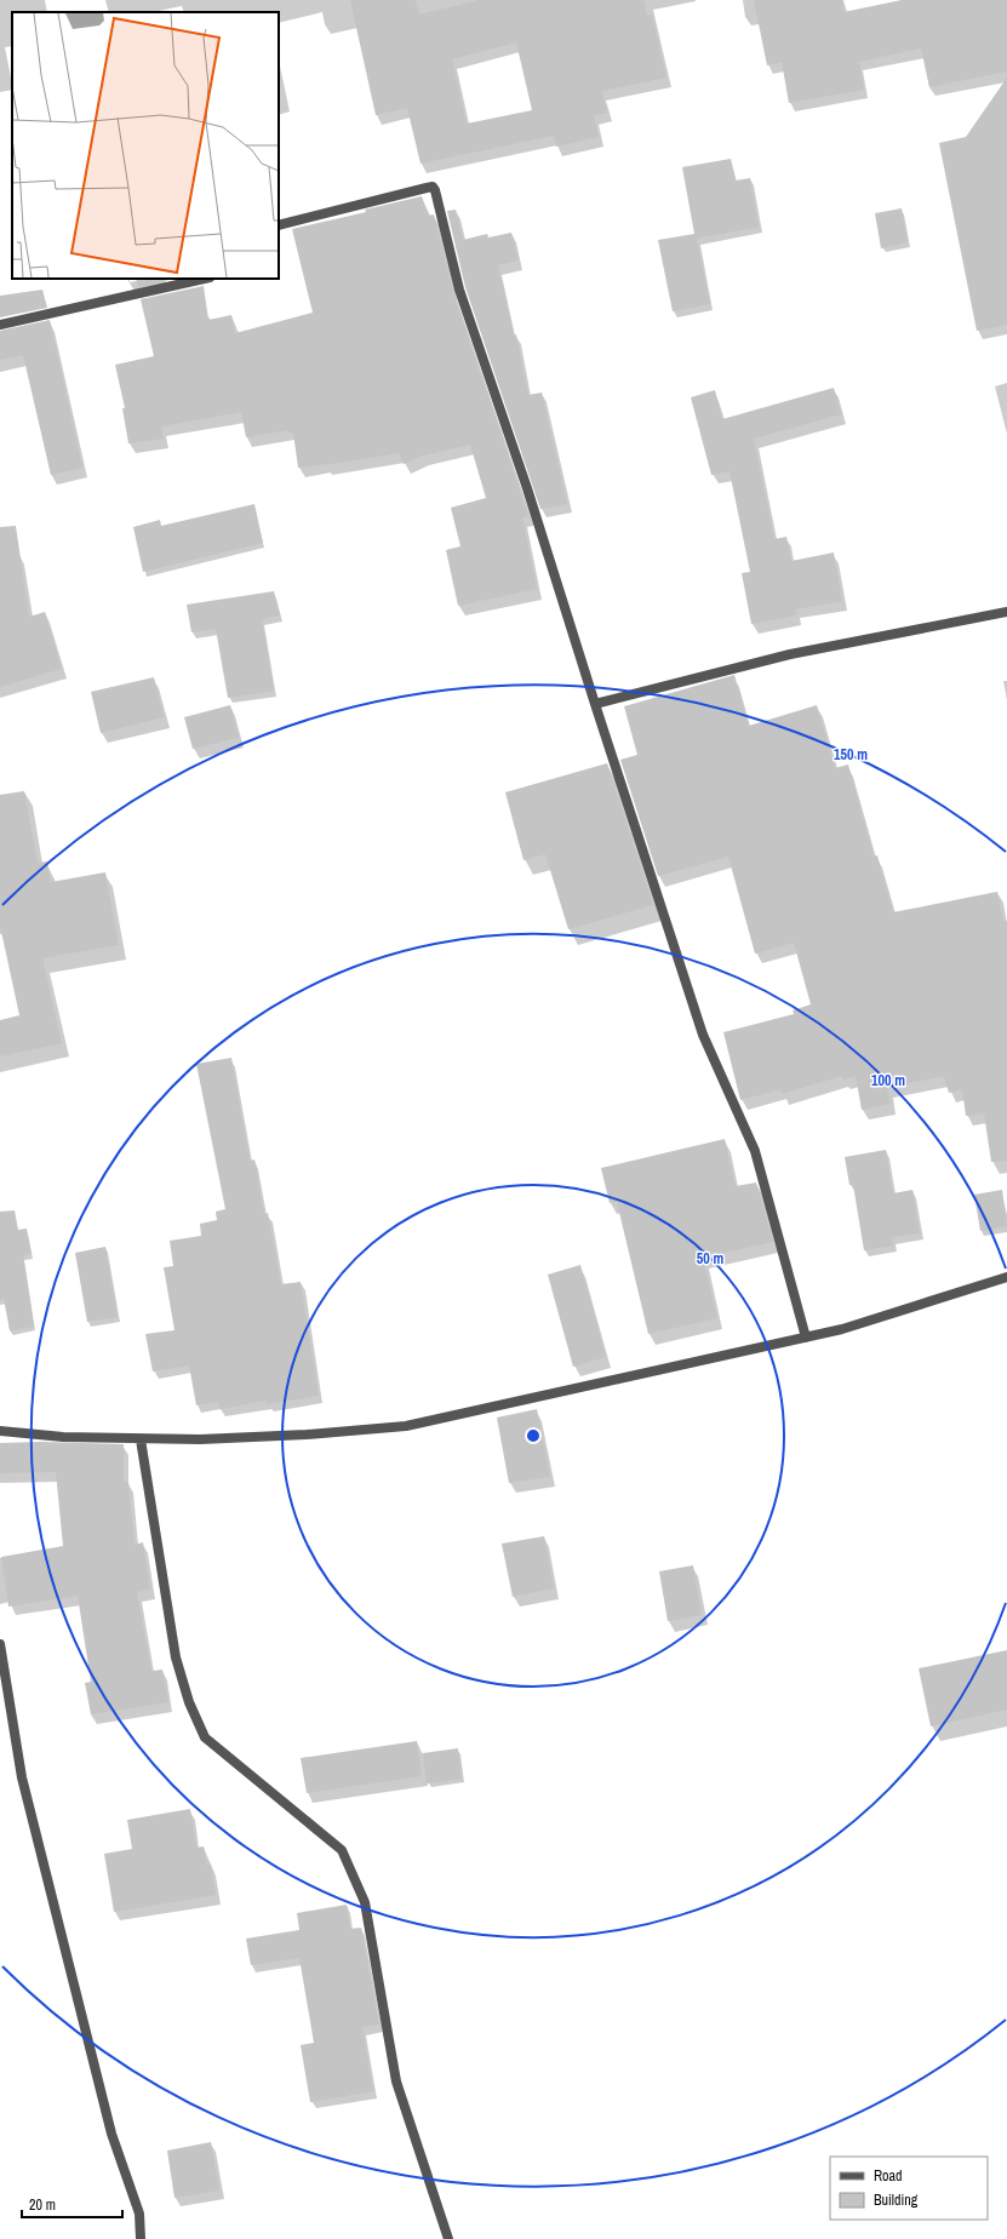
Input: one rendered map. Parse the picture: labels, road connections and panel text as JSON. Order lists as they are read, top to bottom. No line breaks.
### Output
{"legend":["Road","Building"],"scale_bar":"20 m","rings":["150 m","100 m","50 m"]}
